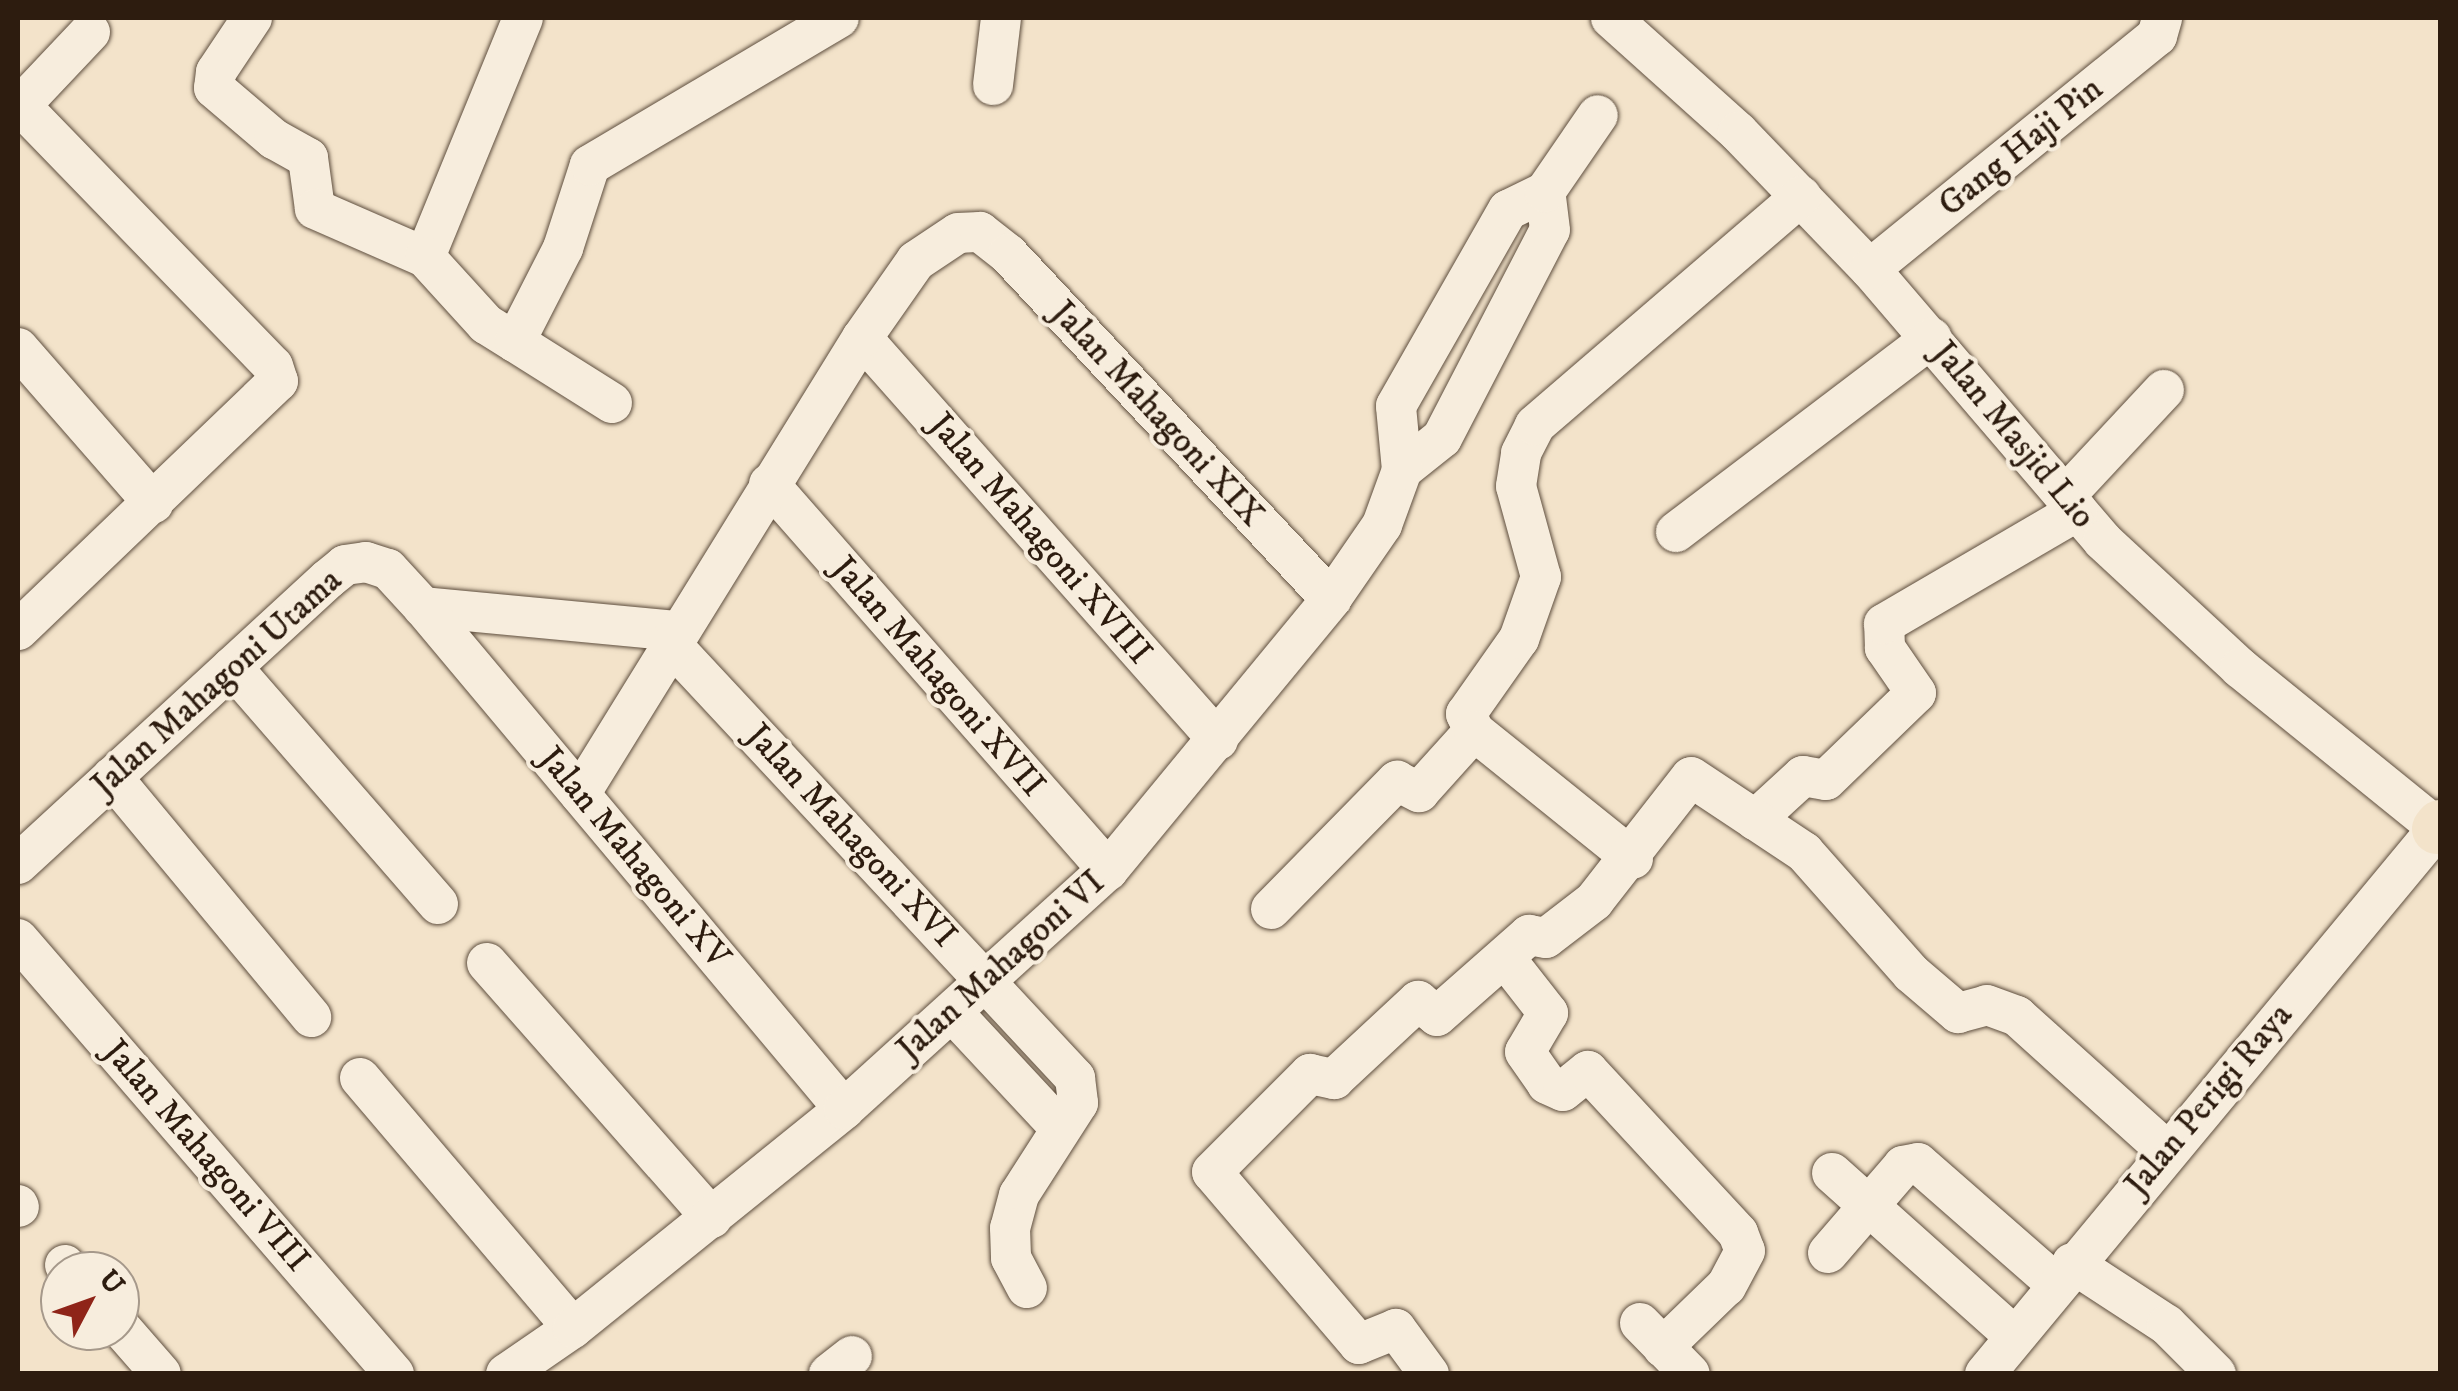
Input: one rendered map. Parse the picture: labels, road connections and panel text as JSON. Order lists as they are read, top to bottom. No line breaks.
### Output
{"streets":{"street":["Gang Haji Pin","Jalan Mahagoni XIX","Jalan Masjid Lio","Jalan Mahagoni XVIII","Jalan Mahagoni XVII","Jalan Mahagoni Utama","Jalan Mahagoni XVI","Jalan Mahagoni XV","Jalan Mahagoni VI","Jalan Perigi Raya","Jalan Mahagoni VIII"]},"crossings":[["Gang Haji Pin","Jalan Masjid Lio"],["Jalan Mahagoni XIX","Jalan Mahagoni XVIII"],["Jalan Mahagoni XIX","Jalan Mahagoni VI"],["Jalan Masjid Lio","Jalan Perigi Raya"],["Jalan Mahagoni XVIII","Jalan Mahagoni VI"],["Jalan Mahagoni XVII","Jalan Mahagoni VI"],["Jalan Mahagoni Utama","Jalan Mahagoni XV"],["Jalan Mahagoni XVI","Jalan Mahagoni VI"],["Jalan Mahagoni XV","Jalan Mahagoni VI"]],"north":"top right"}
